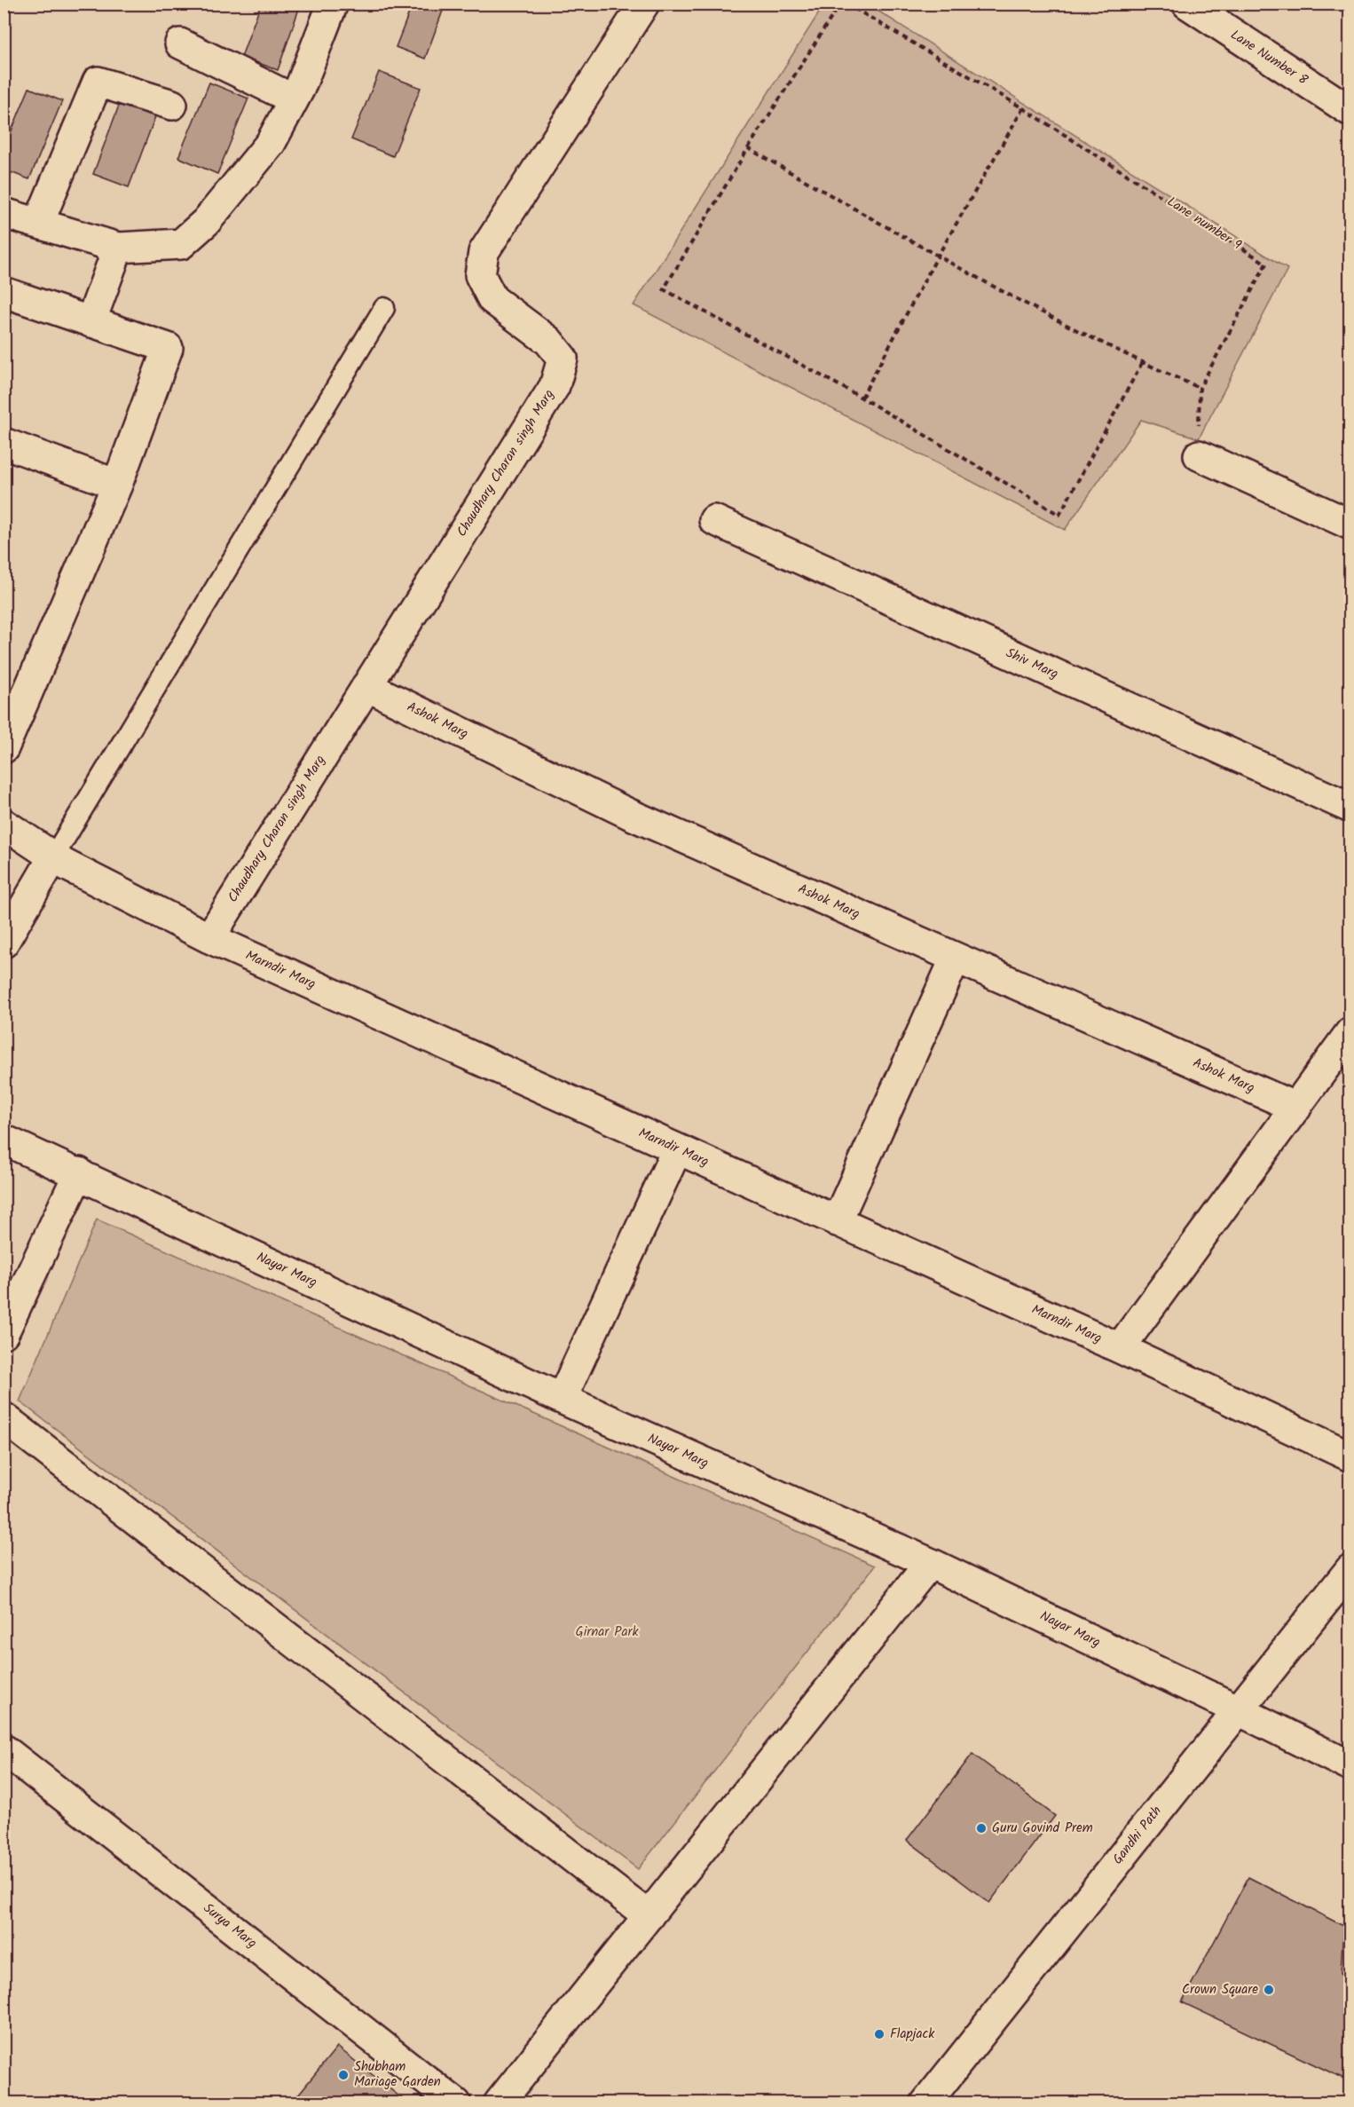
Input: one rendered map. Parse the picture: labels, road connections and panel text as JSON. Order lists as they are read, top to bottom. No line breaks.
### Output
{"streets":{"street":["Lane Number 8","Chaudhary Charan singh Marg","Shiv Marg","Ashok Marg","Marndir Marg","Nayar Marg","Gandhi Path","Surya Marg"],"path":["Lane number 9"]},"crossings":[["Chaudhary Charan singh Marg","Ashok Marg"],["Chaudhary Charan singh Marg","Marndir Marg"],["Nayar Marg","Gandhi Path"]],"parks":["Girnar Park"],"places":["Guru Govind Prem","Crown Square","Flapjack","Shubham Mariage Garden"]}
